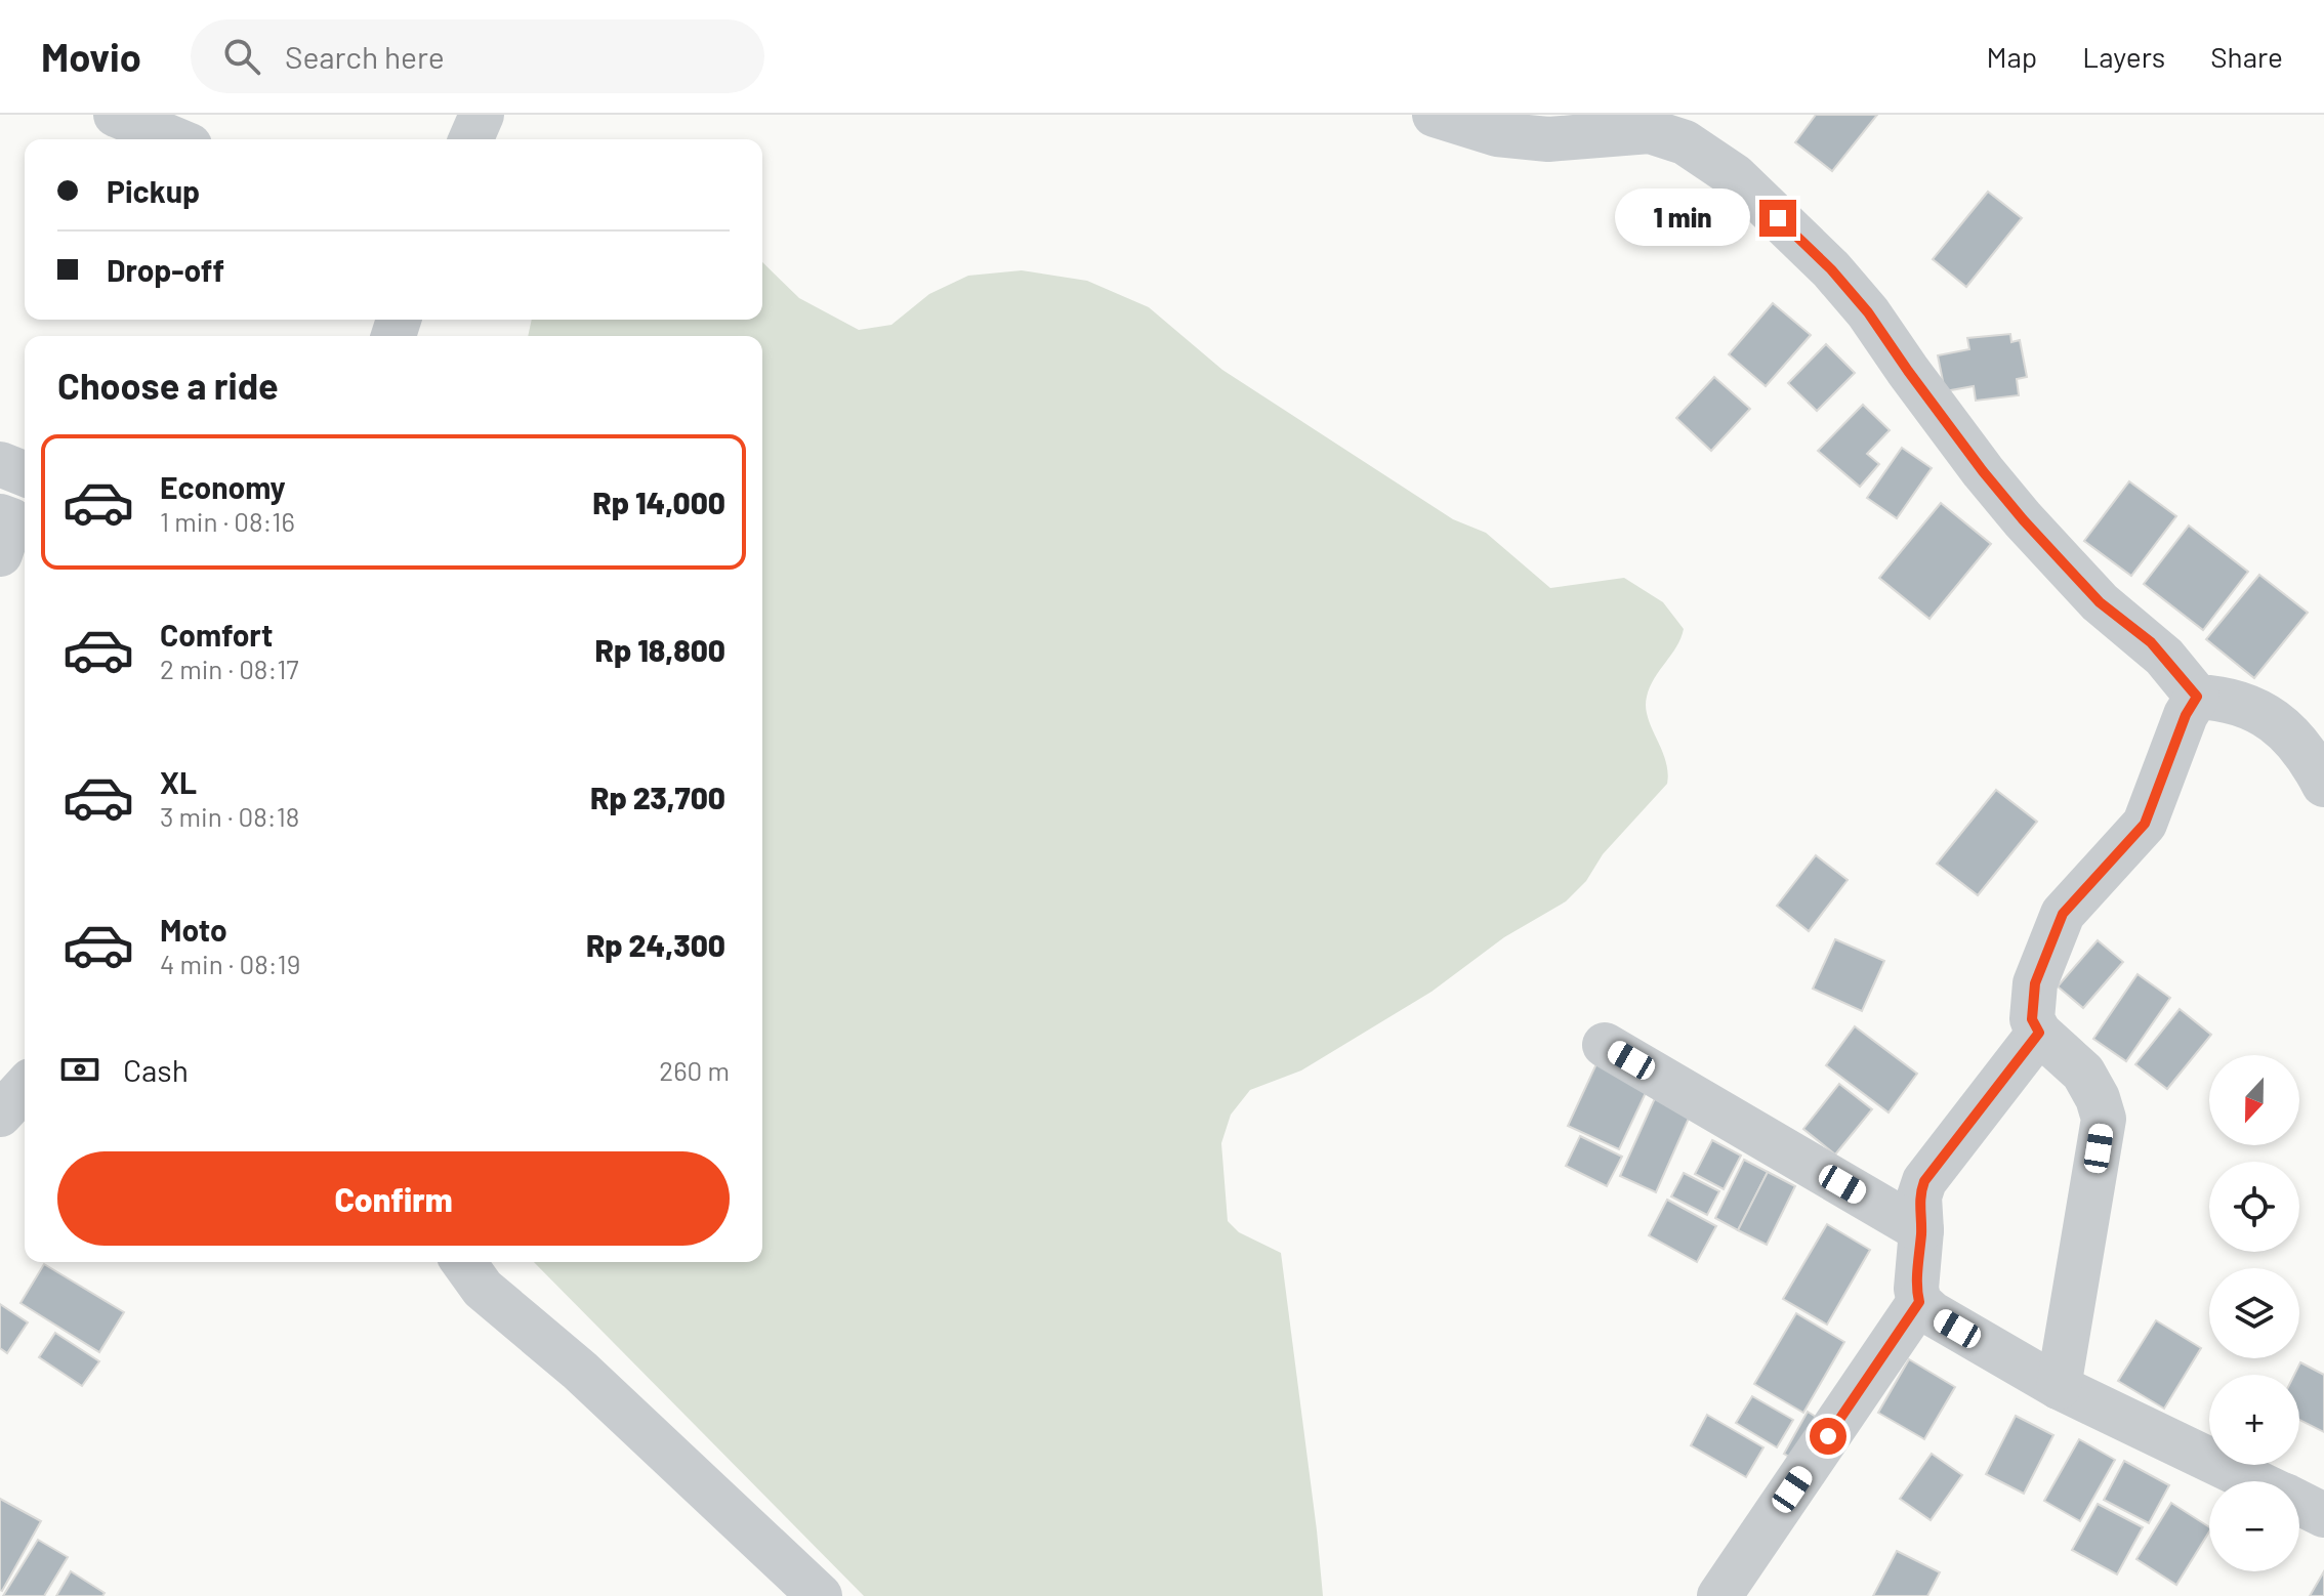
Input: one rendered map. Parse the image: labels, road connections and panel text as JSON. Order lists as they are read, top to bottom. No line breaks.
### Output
{"north":"bottom","page":{"header":"Movio","search":"Search here","nav":["Map","Layers","Share"],"banner":["Pickup","Drop-off"],"bubble":"1 min","heading":"Choose a ride","list":[{"name":"Economy","note":"1 min · 08:16","value":"Rp 14,000"},{"name":"Comfort","note":"2 min · 08:17","value":"Rp 18,800"},{"name":"XL","note":"3 min · 08:18","value":"Rp 23,700"},{"name":"Moto","note":"4 min · 08:19","value":"Rp 24,300"}],"pay":["Cash","260 m"],"map_buttons":["+","−"],"buttons":"Confirm"}}
